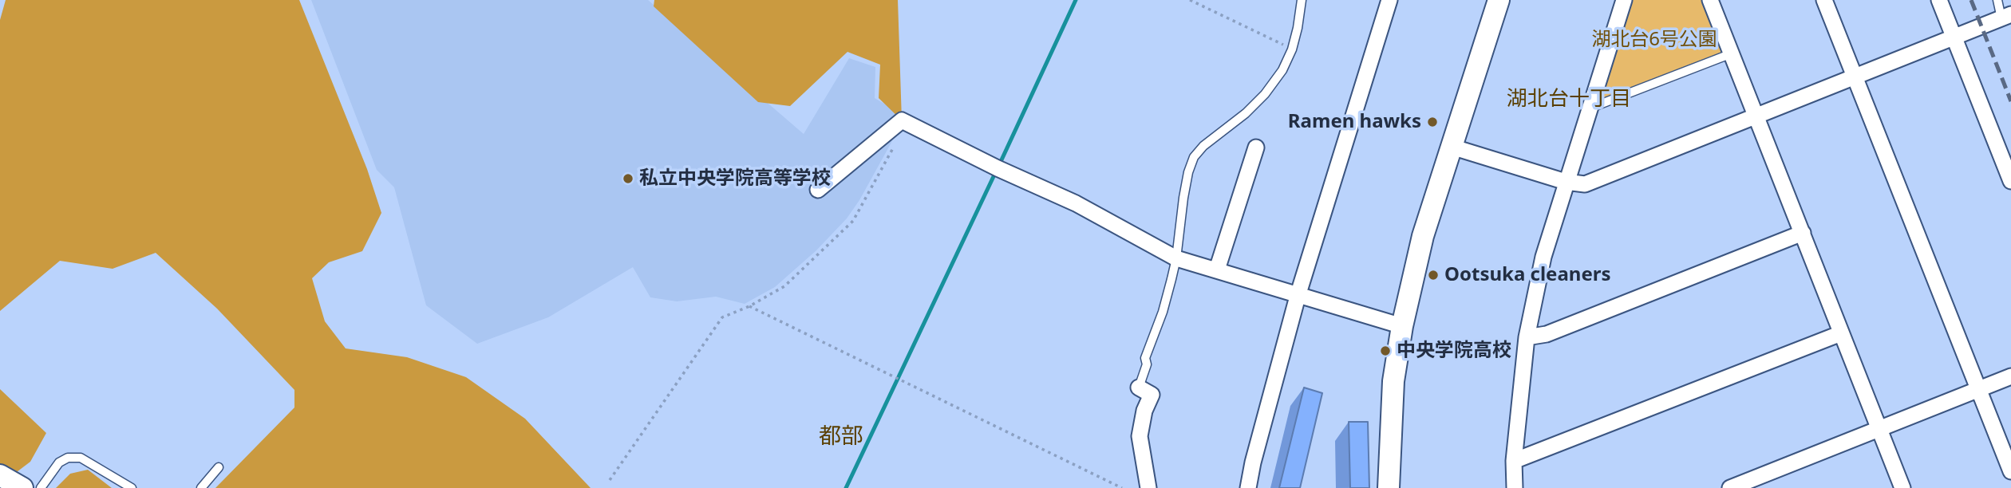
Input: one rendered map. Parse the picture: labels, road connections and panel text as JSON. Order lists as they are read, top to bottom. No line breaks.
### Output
{"districts":["湖北台十丁目","都部"],"parks":["湖北台6号公園"],"places":["Ramen hawks","私立中央学院高等学校","Ootsuka cleaners","中央学院高校"]}
